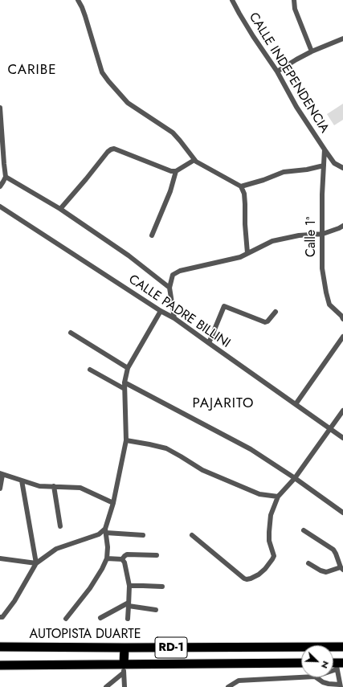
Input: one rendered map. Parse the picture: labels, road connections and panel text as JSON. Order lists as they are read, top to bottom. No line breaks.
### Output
{"streets":{"highway":["AUTOPISTA DUARTE","RD-1"],"street":["CALLE INDEPENDENCIA","Calle 1ª","CALLE PADRE BILLINI"]},"crossings":[["CALLE INDEPENDENCIA","Calle 1ª"]],"districts":["CARIBE","PAJARITO"],"north":"bottom right"}
